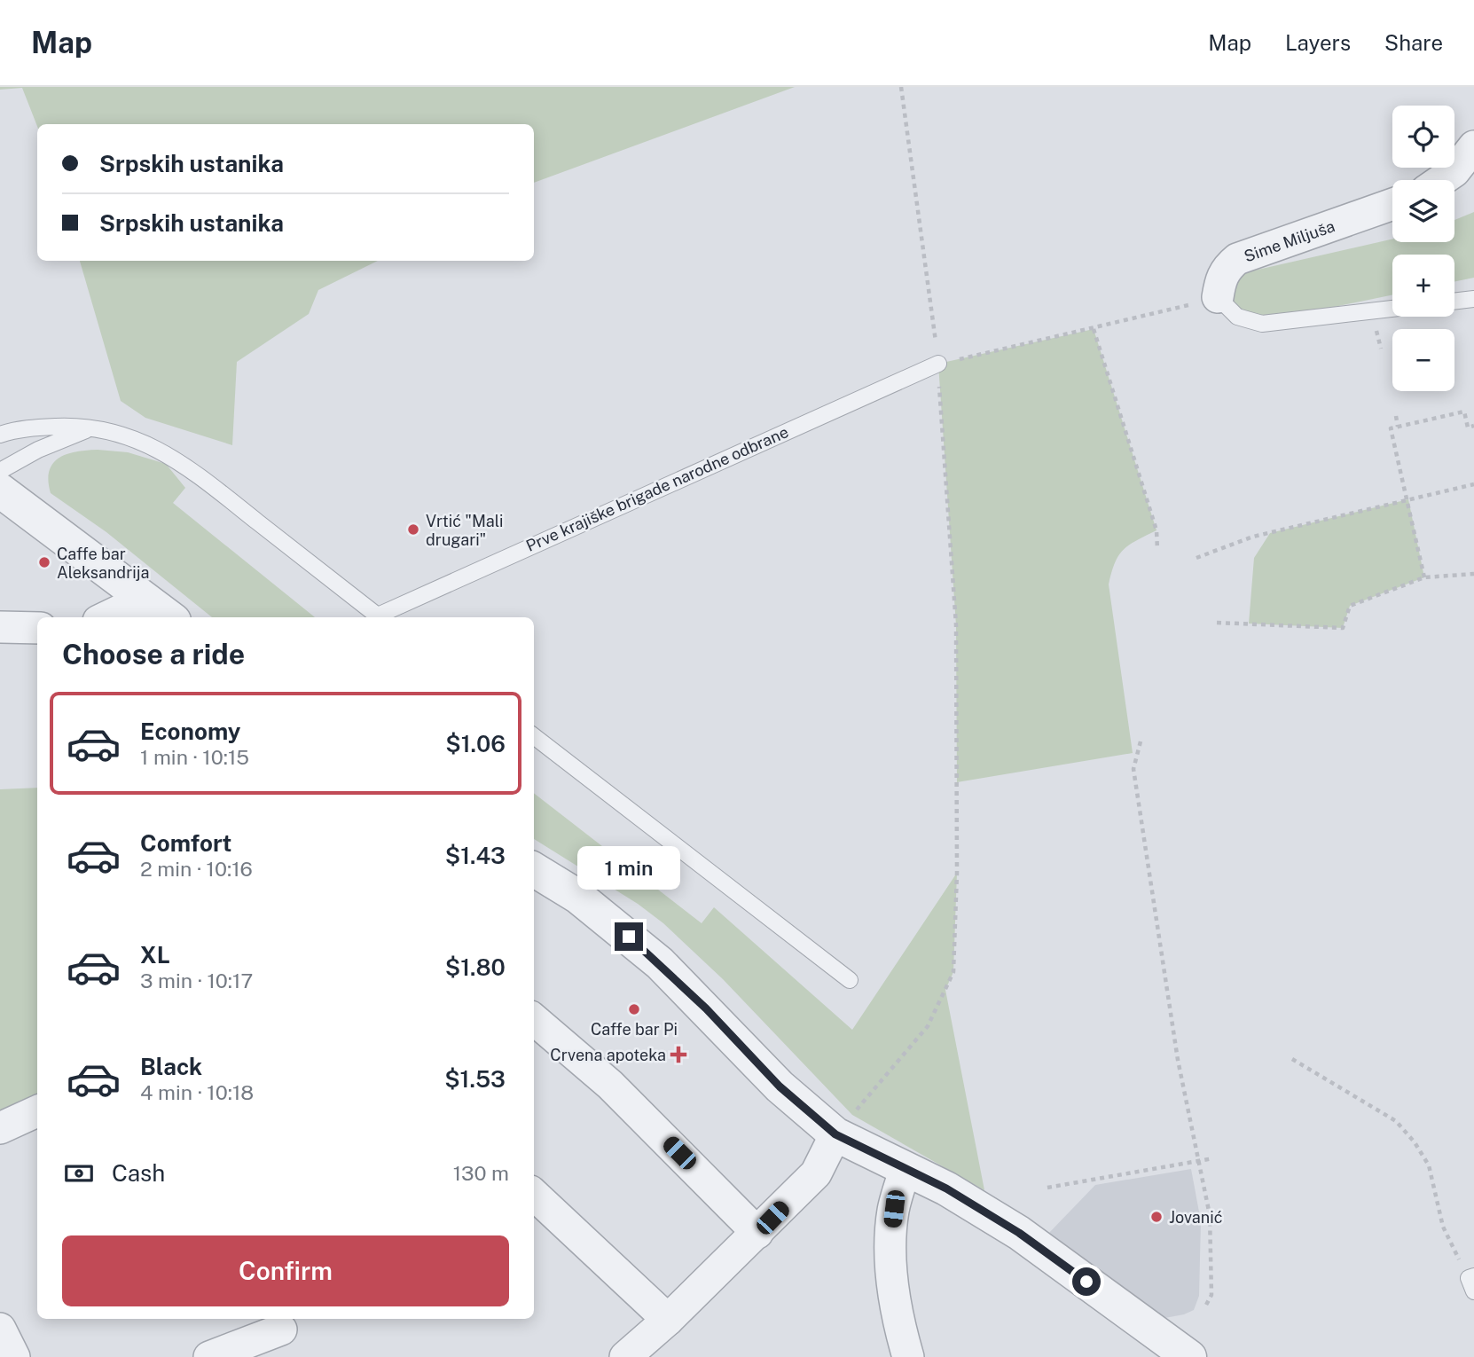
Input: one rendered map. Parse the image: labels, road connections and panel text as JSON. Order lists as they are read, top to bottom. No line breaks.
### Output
{"streets":{"street":["Sime Miljuša"],"lane":["Prve krajiške brigade narodne odbrane"]},"places":{"other":["Vrtić \"Mali drugari\"","Caffe bar Aleksandrija","Caffe bar Pi","Jovanić"],"health":["Crvena apoteka"]},"page":{"header":"Map","nav":["Map","Layers","Share"],"map_buttons":["+","−"],"banner":["Srpskih ustanika","Srpskih ustanika"],"heading":"Choose a ride","list":[{"name":"Economy","note":"1 min · 10:15","value":"$1.06"},{"name":"Comfort","note":"2 min · 10:16","value":"$1.43"},{"name":"XL","note":"3 min · 10:17","value":"$1.80"},{"name":"Black","note":"4 min · 10:18","value":"$1.53"}],"bubble":"1 min","pay":["Cash","130 m"],"buttons":"Confirm"}}
